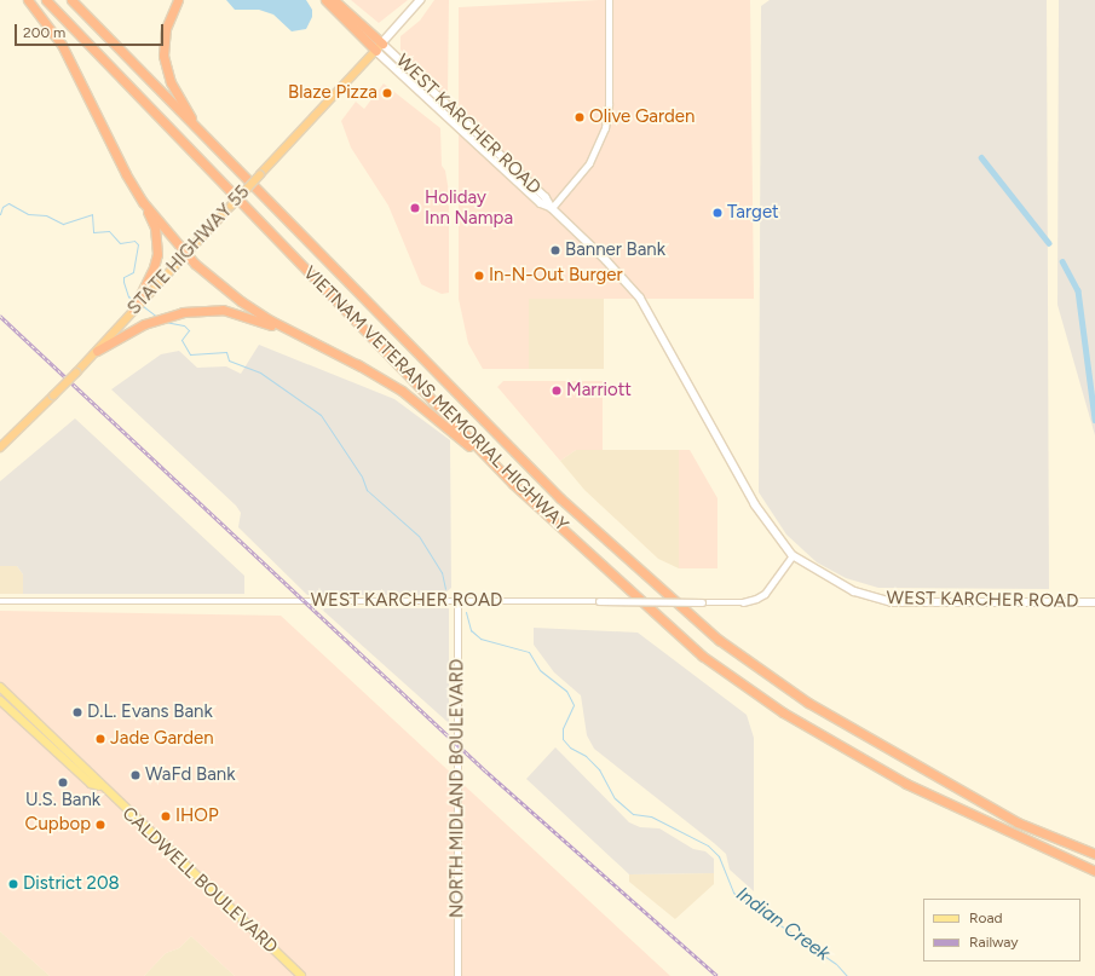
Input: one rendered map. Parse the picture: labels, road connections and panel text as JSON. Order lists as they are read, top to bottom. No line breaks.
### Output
{"streets":{"highway":["STATE HIGHWAY 55","VIETNAM VETERANS MEMORIAL HIGHWAY"],"main road":["WEST KARCHER ROAD","CALDWELL BOULEVARD"],"street":["NORTH MIDLAND BOULEVARD"]},"crossings":[["WEST KARCHER ROAD","STATE HIGHWAY 55"],["WEST KARCHER ROAD","NORTH MIDLAND BOULEVARD"]],"water":["Indian Creek"],"places":["Blaze Pizza","Olive Garden","Holiday Inn Nampa","Target","Banner Bank","In-N-Out Burger","Marriott","D.L. Evans Bank","Jade Garden","WaFd Bank","U.S. Bank","IHOP","Cupbop","District 208"],"legend":["Road","Railway"],"scale_bar":"200 m"}
